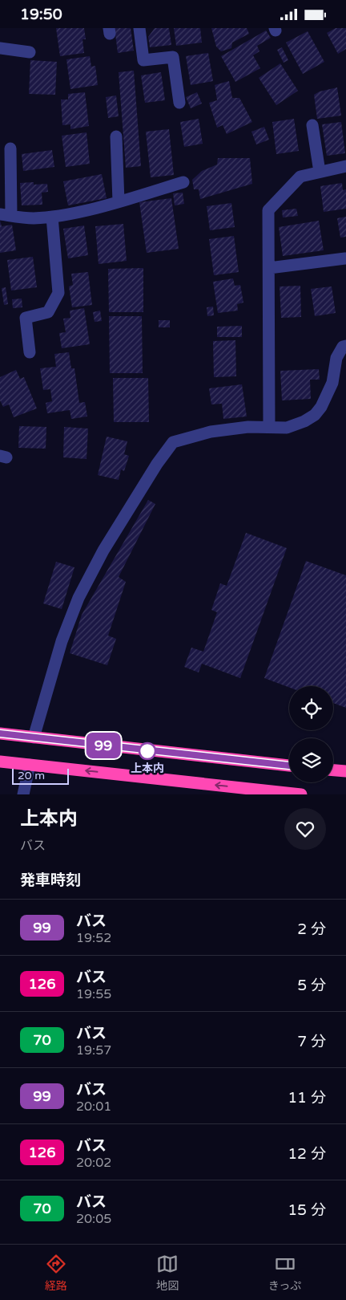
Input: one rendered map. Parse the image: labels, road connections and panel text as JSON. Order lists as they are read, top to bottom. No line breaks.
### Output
{"places":["上本内"],"lines":["bus line 99"],"scale_bar":"20 m","page":{"status":"19:50","on_map":"99","scale":"20 m","heading":[["上本内","バス"],"発車時刻"],"list":[{"mark":"99","name":"バス","note":"19:52","value":"2 分"},{"mark":"126","name":"バス","note":"19:55","value":"5 分"},{"mark":"70","name":"バス","note":"19:57","value":"7 分"},{"mark":"99","name":"バス","note":"20:01","value":"11 分"},{"mark":"126","name":"バス","note":"20:02","value":"12 分"},{"mark":"70","name":"バス","note":"20:05","value":"15 分"}],"tabs":["経路","地図","きっぷ"]}}
